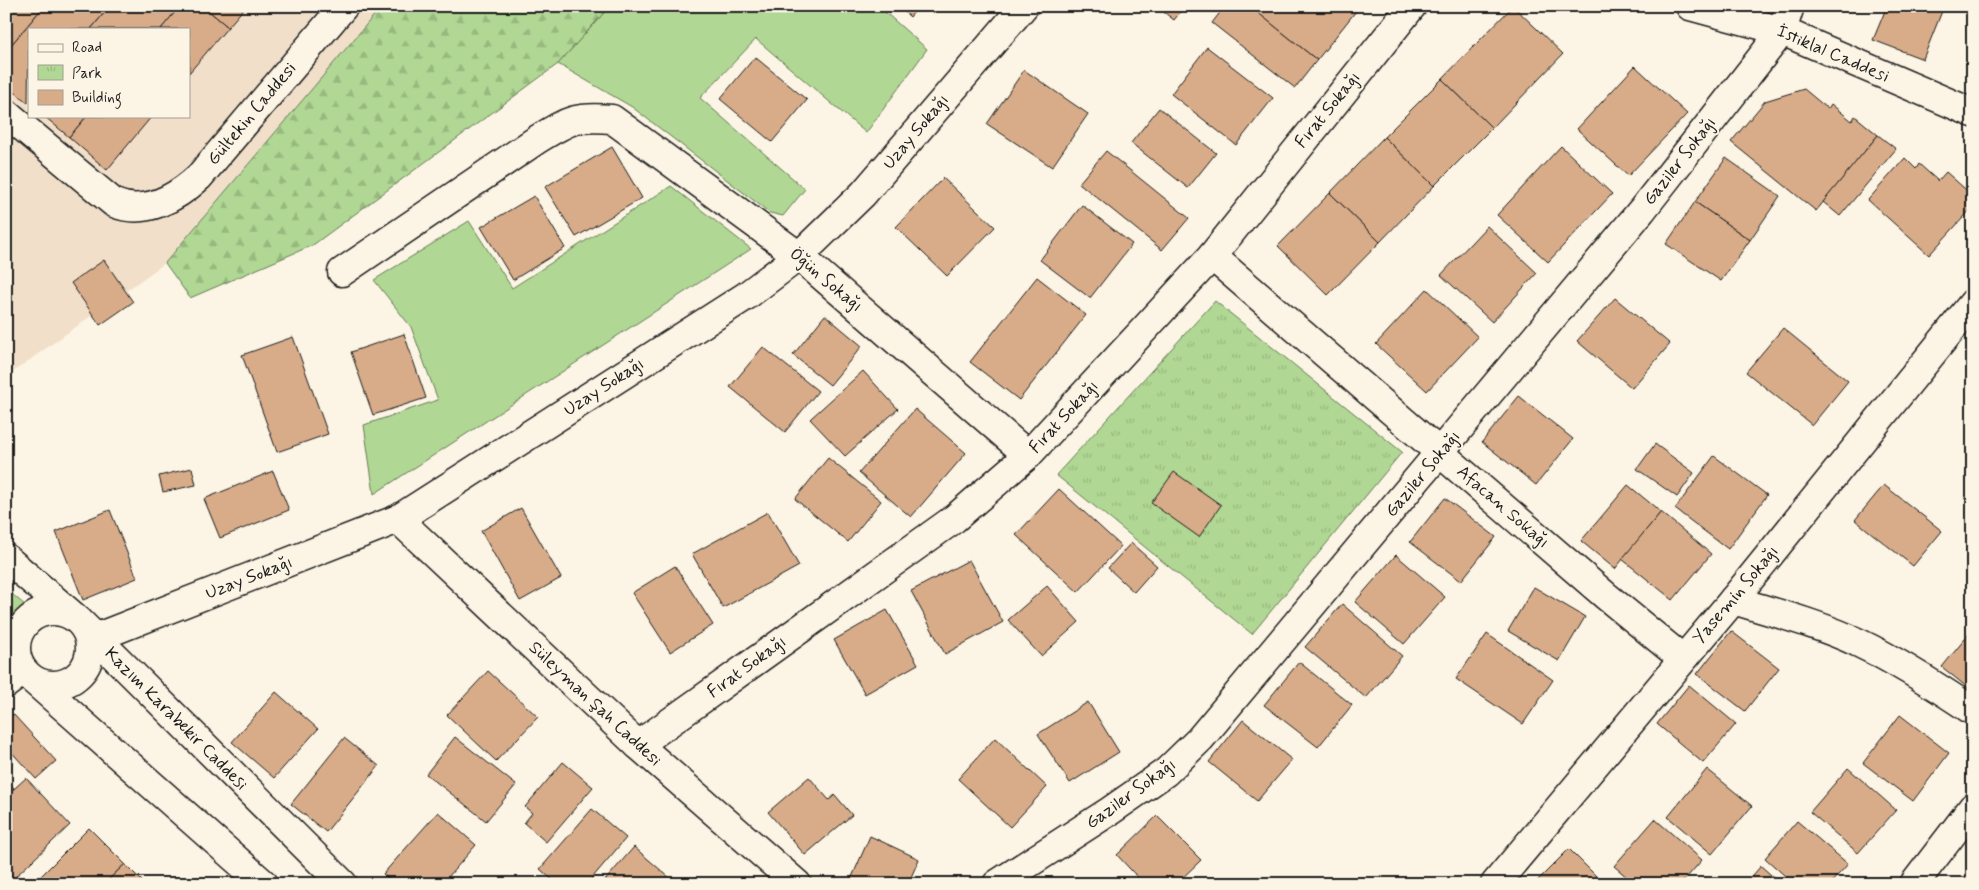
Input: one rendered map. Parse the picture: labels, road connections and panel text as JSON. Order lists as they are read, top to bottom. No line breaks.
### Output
{"streets":{"street":["İstiklal Caddesi","Fırat Sokağı","Gültekin Caddesi","Uzay Sokağı","Gaziler Sokağı","Öğün Sokağı","Afacan Sokağı","Yasemin Sokağı","Süleyman Şah Caddesi","Kazım Karabekir Caddesi"]},"crossings":[["İstiklal Caddesi","Gaziler Sokağı"],["Fırat Sokağı","Öğün Sokağı"],["Fırat Sokağı","Afacan Sokağı"],["Fırat Sokağı","Süleyman Şah Caddesi"],["Uzay Sokağı","Öğün Sokağı"],["Uzay Sokağı","Süleyman Şah Caddesi"],["Uzay Sokağı","Kazım Karabekir Caddesi"],["Gaziler Sokağı","Afacan Sokağı"],["Afacan Sokağı","Yasemin Sokağı"]],"legend":["Road","Park","Building"]}
